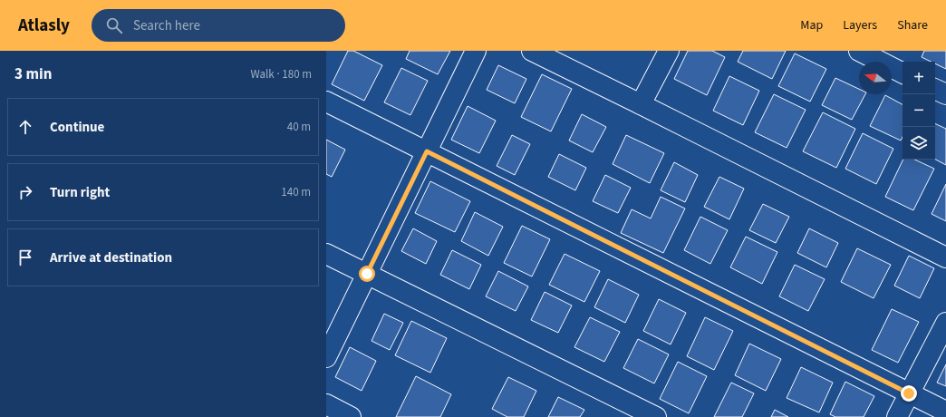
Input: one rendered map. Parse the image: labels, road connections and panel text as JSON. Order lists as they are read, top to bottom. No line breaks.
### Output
{"north":"left","page":{"header":"Atlasly","search":"Search here","nav":["Map","Layers","Share"],"heading":["3 min","Walk · 180 m"],"map_buttons":["+","−"],"list":[["Continue","40 m"],["Turn right","140 m"],"Arrive at destination"]}}
